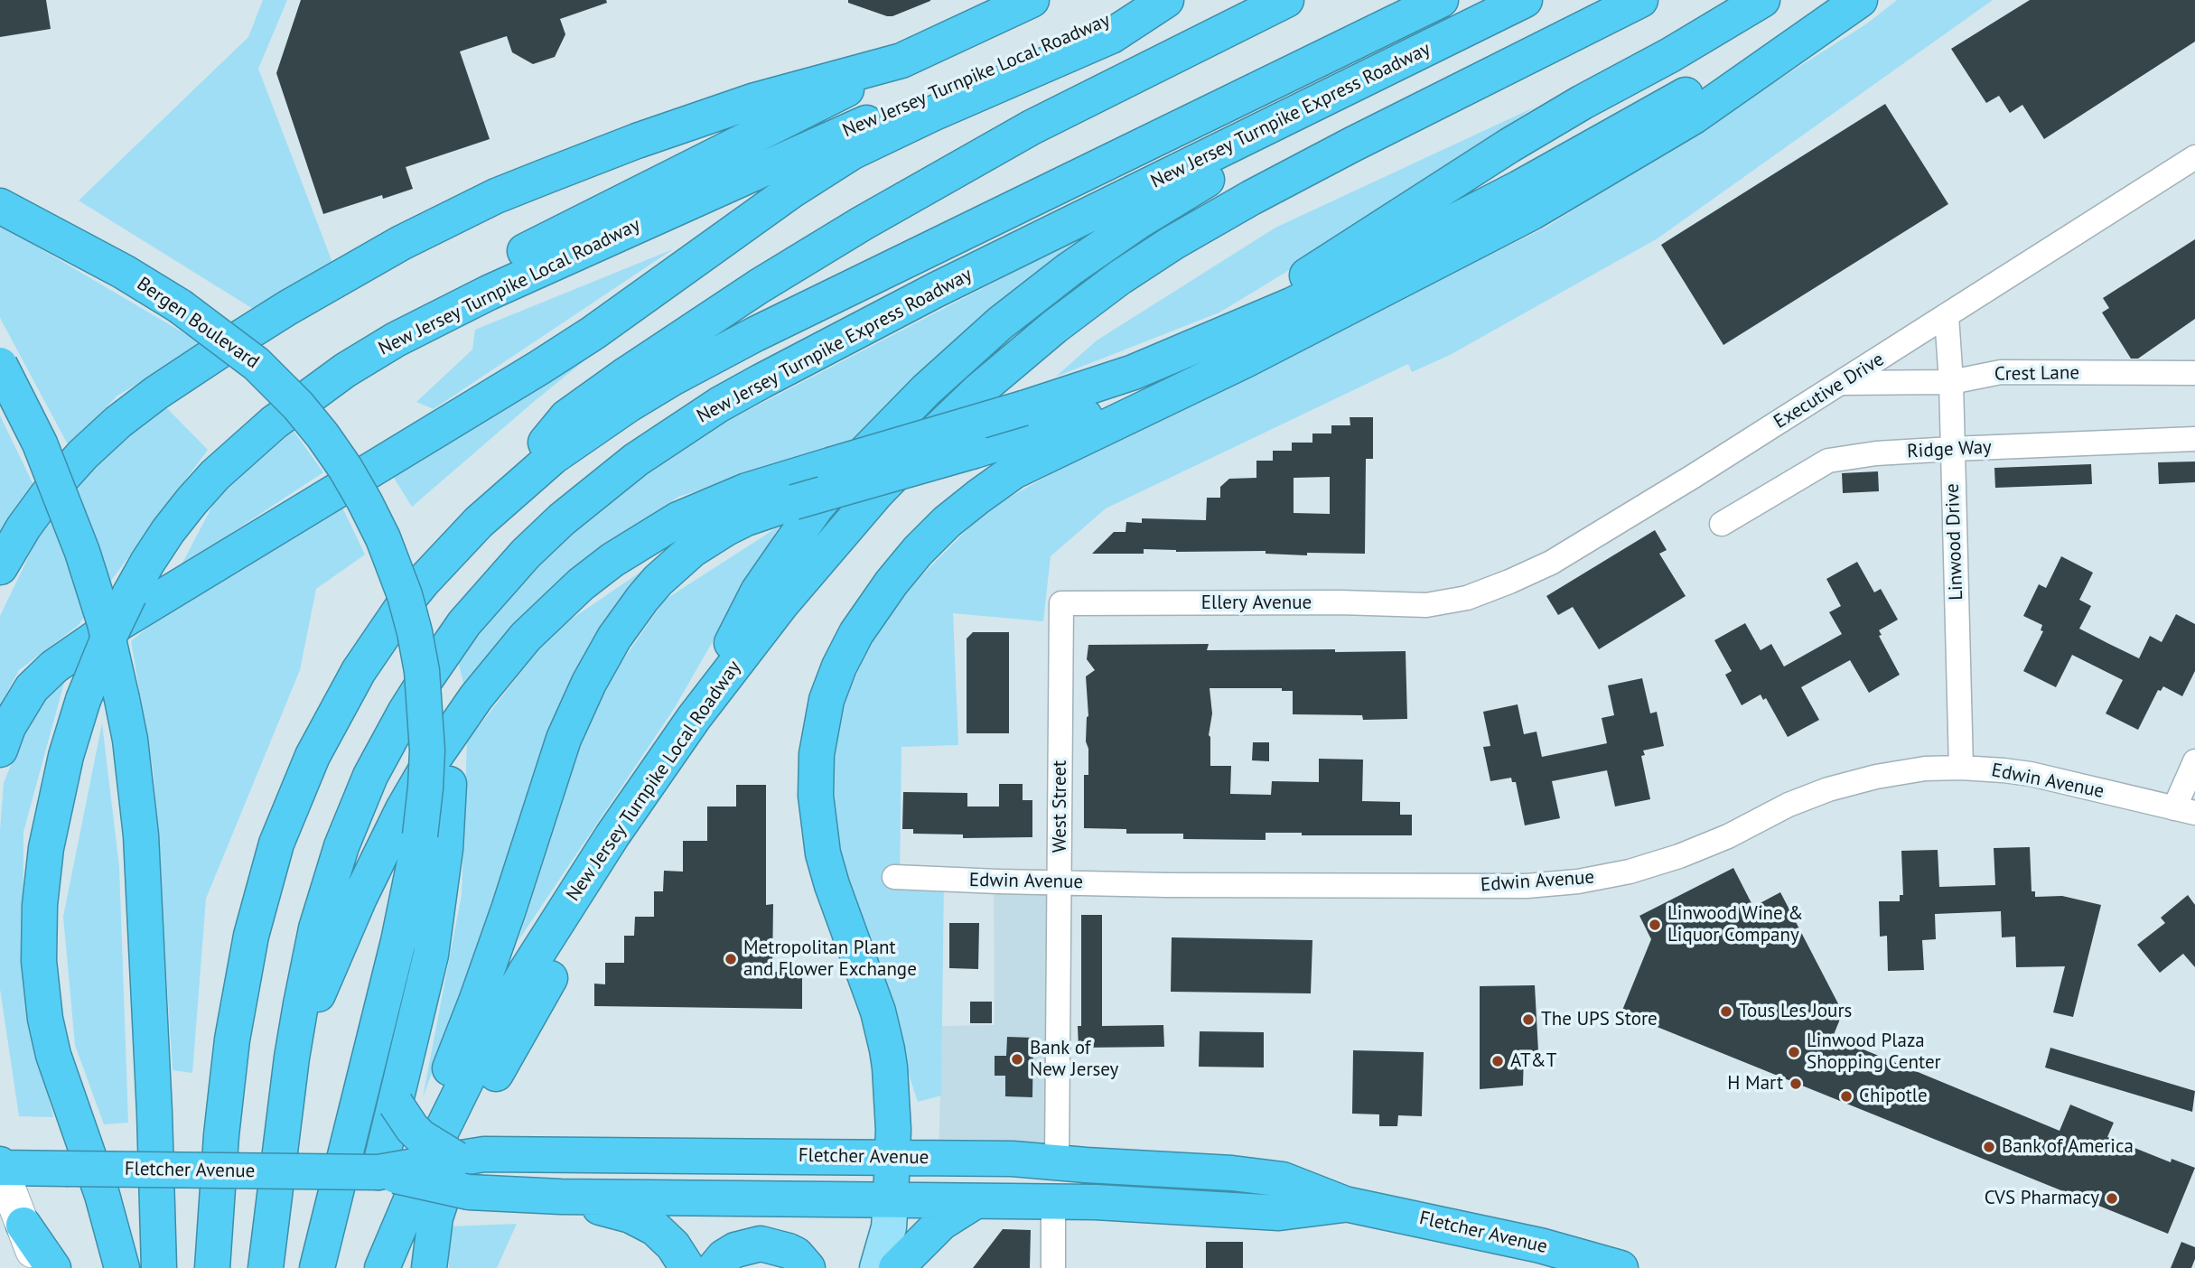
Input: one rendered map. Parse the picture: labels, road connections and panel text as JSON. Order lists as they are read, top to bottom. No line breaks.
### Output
{"streets":{"highway":["New Jersey Turnpike Local Roadway","New Jersey Turnpike Express Roadway","Bergen Boulevard","Fletcher Avenue"],"street":["Crest Lane","Executive Drive","Ridge Way","Linwood Drive","Ellery Avenue","Edwin Avenue","West Street"]},"crossings":[["Crest Lane","Executive Drive"],["Crest Lane","Linwood Drive"],["Executive Drive","Linwood Drive"],["Executive Drive","Ellery Avenue"],["Ridge Way","Linwood Drive"],["Linwood Drive","Edwin Avenue"],["Ellery Avenue","West Street"],["Edwin Avenue","West Street"],["West Street","Fletcher Avenue"]],"places":["Linwood Wine & Liquor Company","Metropolitan Plant and Flower Exchange","Tous Les Jours","The UPS Store","Linwood Plaza Shopping Center","Bank of New Jersey","AT&T","H Mart","Chipotle","Bank of America","CVS Pharmacy"]}
